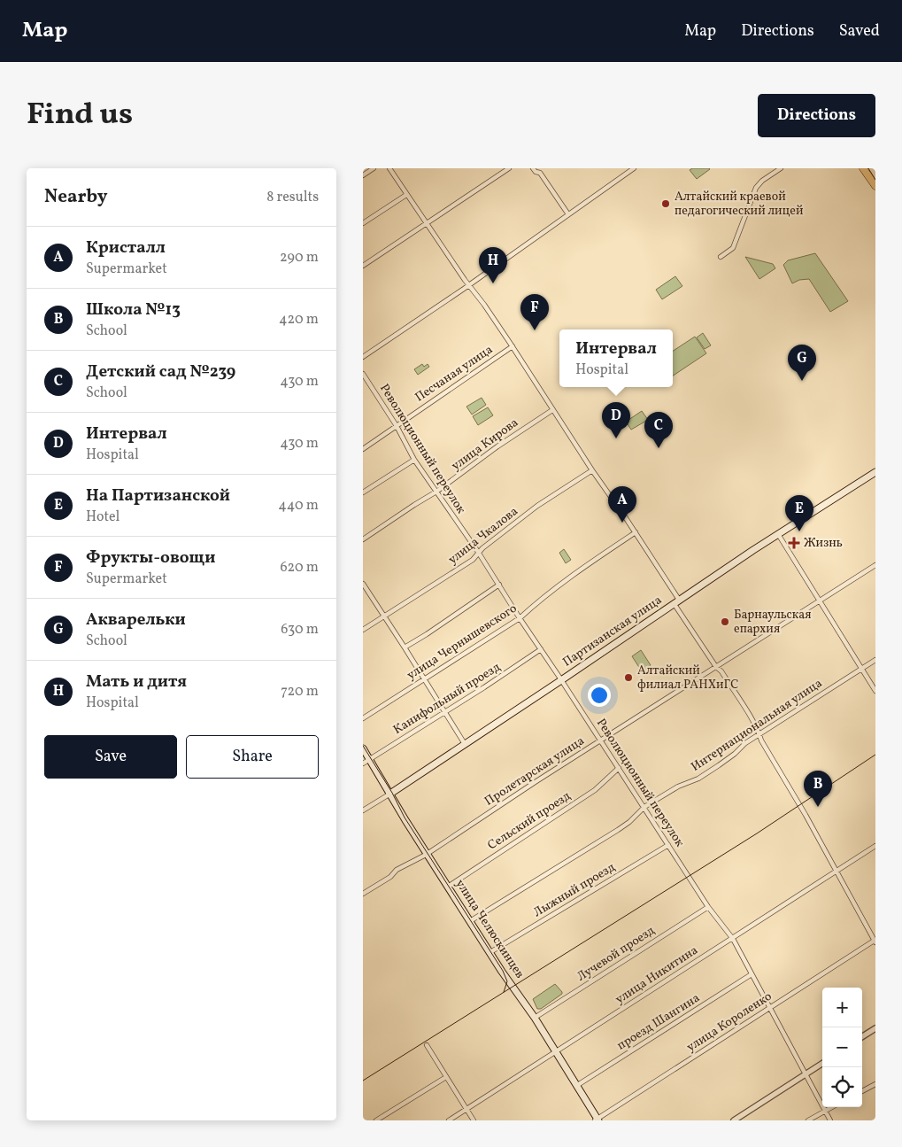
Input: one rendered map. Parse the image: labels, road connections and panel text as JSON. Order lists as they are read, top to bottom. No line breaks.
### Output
{"streets":{"main road":["Партизанская улица","улица Челюскинцев"],"street":["Песчаная улица","улица Кирова","Революционный переулок","улица Чкалова","улица Чернышевского","Канифольный проезд","Интернациональная улица","Пролетарская улица","Сельский проезд","Лыжный проезд","Лучевой проезд","улица Никитина","проезд Шангина","улица Короленко"]},"crossings":[["Песчаная улица","Революционный переулок"],["улица Кирова","Революционный переулок"],["Революционный переулок","улица Чкалова"],["Революционный переулок","Партизанская улица"],["Революционный переулок","улица Чернышевского"],["Революционный переулок","Канифольный проезд"],["Революционный переулок","Интернациональная улица"],["Революционный переулок","Пролетарская улица"],["Революционный переулок","Сельский проезд"],["Революционный переулок","Лыжный проезд"],["Революционный переулок","Лучевой проезд"],["Революционный переулок","улица Никитина"],["Революционный переулок","проезд Шангина"],["Революционный переулок","улица Короленко"],["Партизанская улица","улица Челюскинцев"],["Канифольный проезд","улица Челюскинцев"],["Интернациональная улица","улица Челюскинцев"],["Пролетарская улица","улица Челюскинцев"],["Сельский проезд","улица Челюскинцев"],["Лыжный проезд","улица Челюскинцев"],["улица Челюскинцев","Лучевой проезд"],["улица Челюскинцев","улица Никитина"],["улица Челюскинцев","проезд Шангина"],["улица Челюскинцев","улица Короленко"]],"places":{"other":["Алтайский краевой педагогический лицей","Барнаульская епархия","Алтайский филиал РАНХиГС"],"health":["Жизнь"]},"page":{"header":"Map","nav":["Map","Directions","Saved"],"title":"Find us","buttons":["Directions",["Save","Share"]],"heading":["Nearby","8 results"],"list":[{"mark":"A","name":"Кристалл","note":"Supermarket","value":"290 m"},{"mark":"B","name":"Школа №13","note":"School","value":"420 m"},{"mark":"C","name":"Детский сад №239","note":"School","value":"430 m"},{"mark":"D","name":"Интервал","note":"Hospital","value":"430 m"},{"mark":"E","name":"На Партизанской","note":"Hotel","value":"440 m"},{"mark":"F","name":"Фрукты-овощи","note":"Supermarket","value":"620 m"},{"mark":"G","name":"Акварельки","note":"School","value":"630 m"},{"mark":"H","name":"Мать и дитя","note":"Hospital","value":"720 m"}],"pins":["H","F","G","D","C","A","E","B"],"popup":["Интервал","Hospital"],"map_buttons":["+","−"]}}
